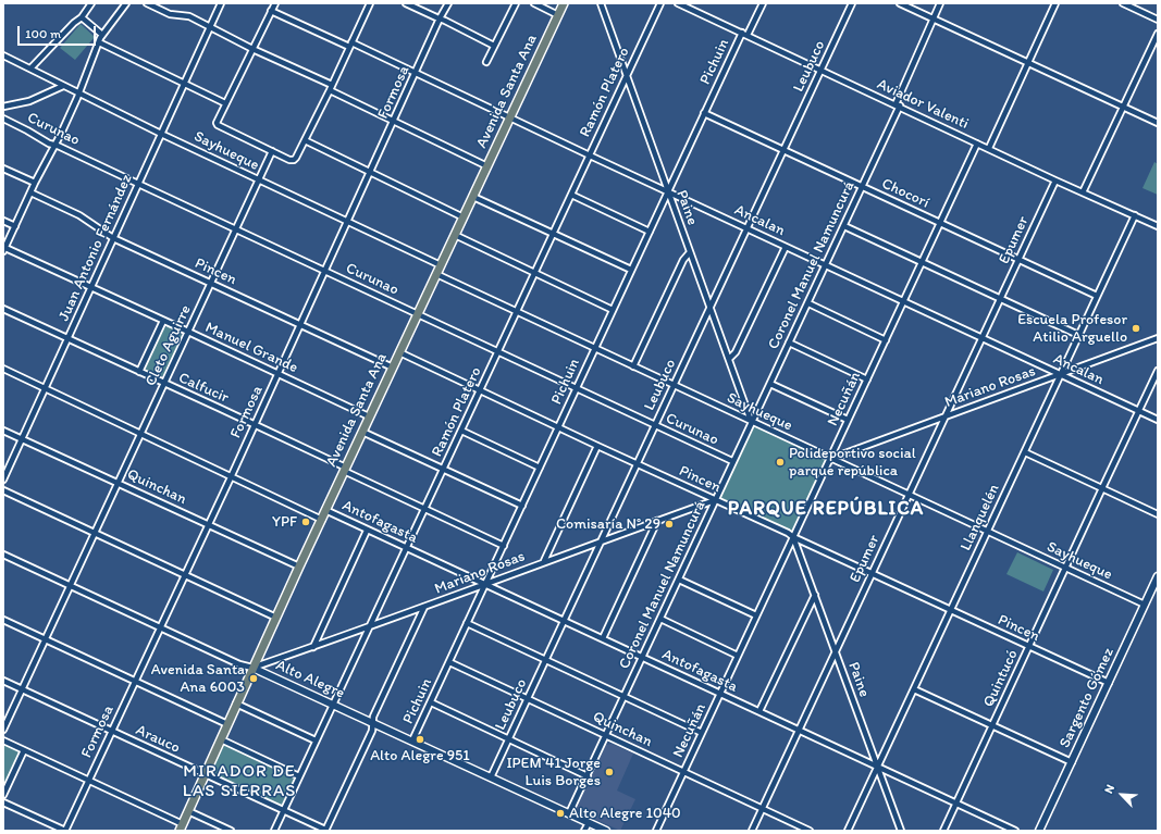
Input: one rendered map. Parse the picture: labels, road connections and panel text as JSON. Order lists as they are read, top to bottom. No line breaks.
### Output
{"streets":{"main road":["Avenida Santa Ana","Alto Alegre","Sargento Gómez"],"street":["Pichuin","Leubuco","Formosa","Ramón Platero","Aviador Valenti","Curunao","Sayhueque","Chocorí","Paine","Ancalan","Epumer","Juan Antonio Fernández","Coronel Manuel Namuncurá","Pincen","Cleto Aguirre","Manuel Grande","Mariano Rosas","Calfucir","Necuñán","Quinchan","Llanquelén","Antofagasta","Quintucó","Arauco"]},"crossings":[["Pichuin","Aviador Valenti"],["Pichuin","Curunao"],["Pichuin","Sayhueque"],["Pichuin","Chocorí"],["Pichuin","Paine"],["Pichuin","Ancalan"],["Pichuin","Pincen"],["Pichuin","Mariano Rosas"],["Pichuin","Calfucir"],["Pichuin","Quinchan"],["Pichuin","Antofagasta"],["Pichuin","Alto Alegre"],["Leubuco","Aviador Valenti"],["Leubuco","Curunao"],["Leubuco","Sayhueque"],["Leubuco","Chocorí"],["Leubuco","Paine"],["Leubuco","Ancalan"],["Leubuco","Pincen"],["Leubuco","Mariano Rosas"],["Leubuco","Quinchan"],["Leubuco","Antofagasta"],["Leubuco","Alto Alegre"],["Avenida Santa Ana","Curunao"],["Avenida Santa Ana","Sayhueque"],["Avenida Santa Ana","Ancalan"],["Avenida Santa Ana","Pincen"],["Avenida Santa Ana","Manuel Grande"],["Avenida Santa Ana","Mariano Rosas"],["Avenida Santa Ana","Calfucir"],["Avenida Santa Ana","Quinchan"],["Avenida Santa Ana","Antofagasta"],["Avenida Santa Ana","Alto Alegre"],["Avenida Santa Ana","Arauco"],["Formosa","Curunao"],["Formosa","Sayhueque"],["Formosa","Ancalan"],["Formosa","Pincen"],["Formosa","Manuel Grande"],["Formosa","Calfucir"],["Formosa","Quinchan"],["Formosa","Antofagasta"],["Formosa","Alto Alegre"],["Formosa","Arauco"],["Ramón Platero","Curunao"],["Ramón Platero","Sayhueque"],["Ramón Platero","Paine"],["Ramón Platero","Ancalan"],["Ramón Platero","Pincen"],["Ramón Platero","Mariano Rosas"],["Ramón Platero","Calfucir"],["Ramón Platero","Antofagasta"],["Ramón Platero","Alto Alegre"],["Ramón Platero","Arauco"],["Aviador Valenti","Epumer"],["Aviador Valenti","Coronel Manuel Namuncurá"],["Aviador Valenti","Necuñán"],["Aviador Valenti","Llanquelén"],["Curunao","Juan Antonio Fernández"],["Curunao","Coronel Manuel Namuncurá"],["Curunao","Cleto Aguirre"],["Sayhueque","Paine"],["Sayhueque","Epumer"],["Sayhueque","Juan Antonio Fernández"],["Sayhueque","Coronel Manuel Namuncurá"],["Sayhueque","Cleto Aguirre"],["Sayhueque","Mariano Rosas"],["Sayhueque","Necuñán"],["Sayhueque","Llanquelén"],["Sayhueque","Quintucó"],["Sayhueque","Sargento Gómez"],["Chocorí","Epumer"],["Chocorí","Coronel Manuel Namuncurá"],["Chocorí","Necuñán"],["Chocorí","Llanquelén"],["Paine","Ancalan"],["Paine","Epumer"],["Paine","Coronel Manuel Namuncurá"],["Paine","Pincen"],["Paine","Necuñán"],["Paine","Llanquelén"],["Paine","Antofagasta"],["Ancalan","Epumer"],["Ancalan","Coronel Manuel Namuncurá"],["Ancalan","Mariano Rosas"],["Ancalan","Necuñán"],["Ancalan","Llanquelén"],["Ancalan","Quintucó"],["Epumer","Pincen"],["Epumer","Mariano Rosas"],["Epumer","Quinchan"],["Epumer","Antofagasta"],["Juan Antonio Fernández","Pincen"],["Juan Antonio Fernández","Manuel Grande"],["Juan Antonio Fernández","Calfucir"],["Juan Antonio Fernández","Quinchan"],["Juan Antonio Fernández","Antofagasta"],["Coronel Manuel Namuncurá","Pincen"],["Coronel Manuel Namuncurá","Mariano Rosas"],["Coronel Manuel Namuncurá","Quinchan"],["Coronel Manuel Namuncurá","Antofagasta"],["Coronel Manuel Namuncurá","Alto Alegre"],["Pincen","Cleto Aguirre"],["Pincen","Mariano Rosas"],["Pincen","Necuñán"],["Pincen","Llanquelén"],["Pincen","Quintucó"],["Pincen","Sargento Gómez"],["Cleto Aguirre","Manuel Grande"],["Cleto Aguirre","Calfucir"],["Cleto Aguirre","Quinchan"],["Cleto Aguirre","Antofagasta"],["Cleto Aguirre","Alto Alegre"],["Cleto Aguirre","Arauco"],["Mariano Rosas","Necuñán"],["Mariano Rosas","Llanquelén"],["Mariano Rosas","Antofagasta"],["Mariano Rosas","Alto Alegre"],["Necuñán","Quinchan"],["Necuñán","Antofagasta"],["Llanquelén","Antofagasta"],["Antofagasta","Quintucó"]],"districts":["PARQUE REPÚBLICA","MIRADOR DE LAS SIERRAS"],"places":["Escuela Profesor Atilio Arguello","Polideportivo social parque república","YPF","Comisaría N° 29","Avenida Santa Ana 6003","Alto Alegre 951","IPEM 41 Jorge Luis Borges","Alto Alegre 1040"],"scale_bar":"100 m","north":"top left"}
